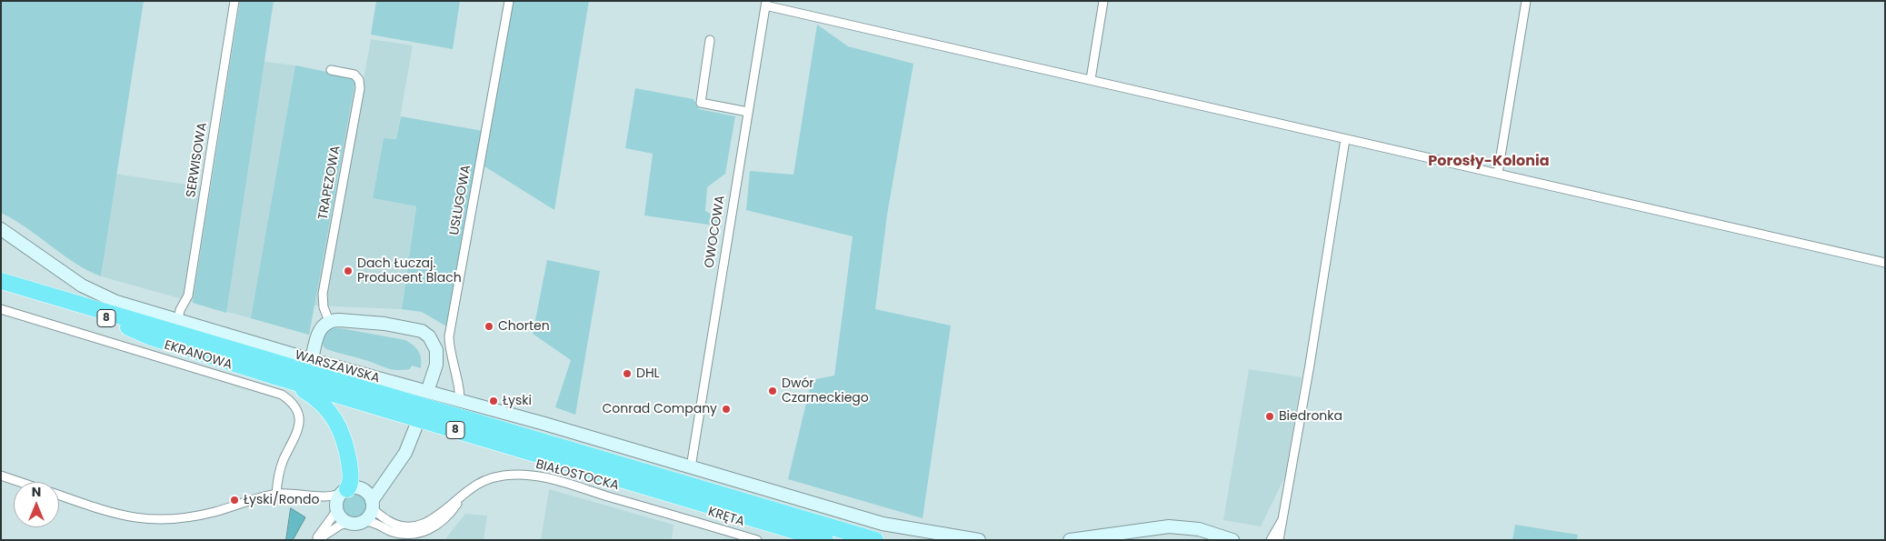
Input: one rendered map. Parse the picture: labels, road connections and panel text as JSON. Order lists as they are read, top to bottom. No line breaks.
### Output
{"streets":{"highway":["8"],"street":["SERWISOWA","TRAPEZOWA","USŁUGOWA","OWOCOWA","EKRANOWA","WARSZAWSKA","BIAŁOSTOCKA","KRĘTA"]},"crossings":[["SERWISOWA","WARSZAWSKA"],["USŁUGOWA","WARSZAWSKA"],["OWOCOWA","WARSZAWSKA"],["BIAŁOSTOCKA","KRĘTA"]],"districts":["Porosły-Kolonia"],"places":["Dach Łuczaj. Producent Blach","Chorten","DHL","Dwór Czarneckiego","Łyski","Conrad Company","Biedronka","Łyski/Rondo"],"north":"top"}
